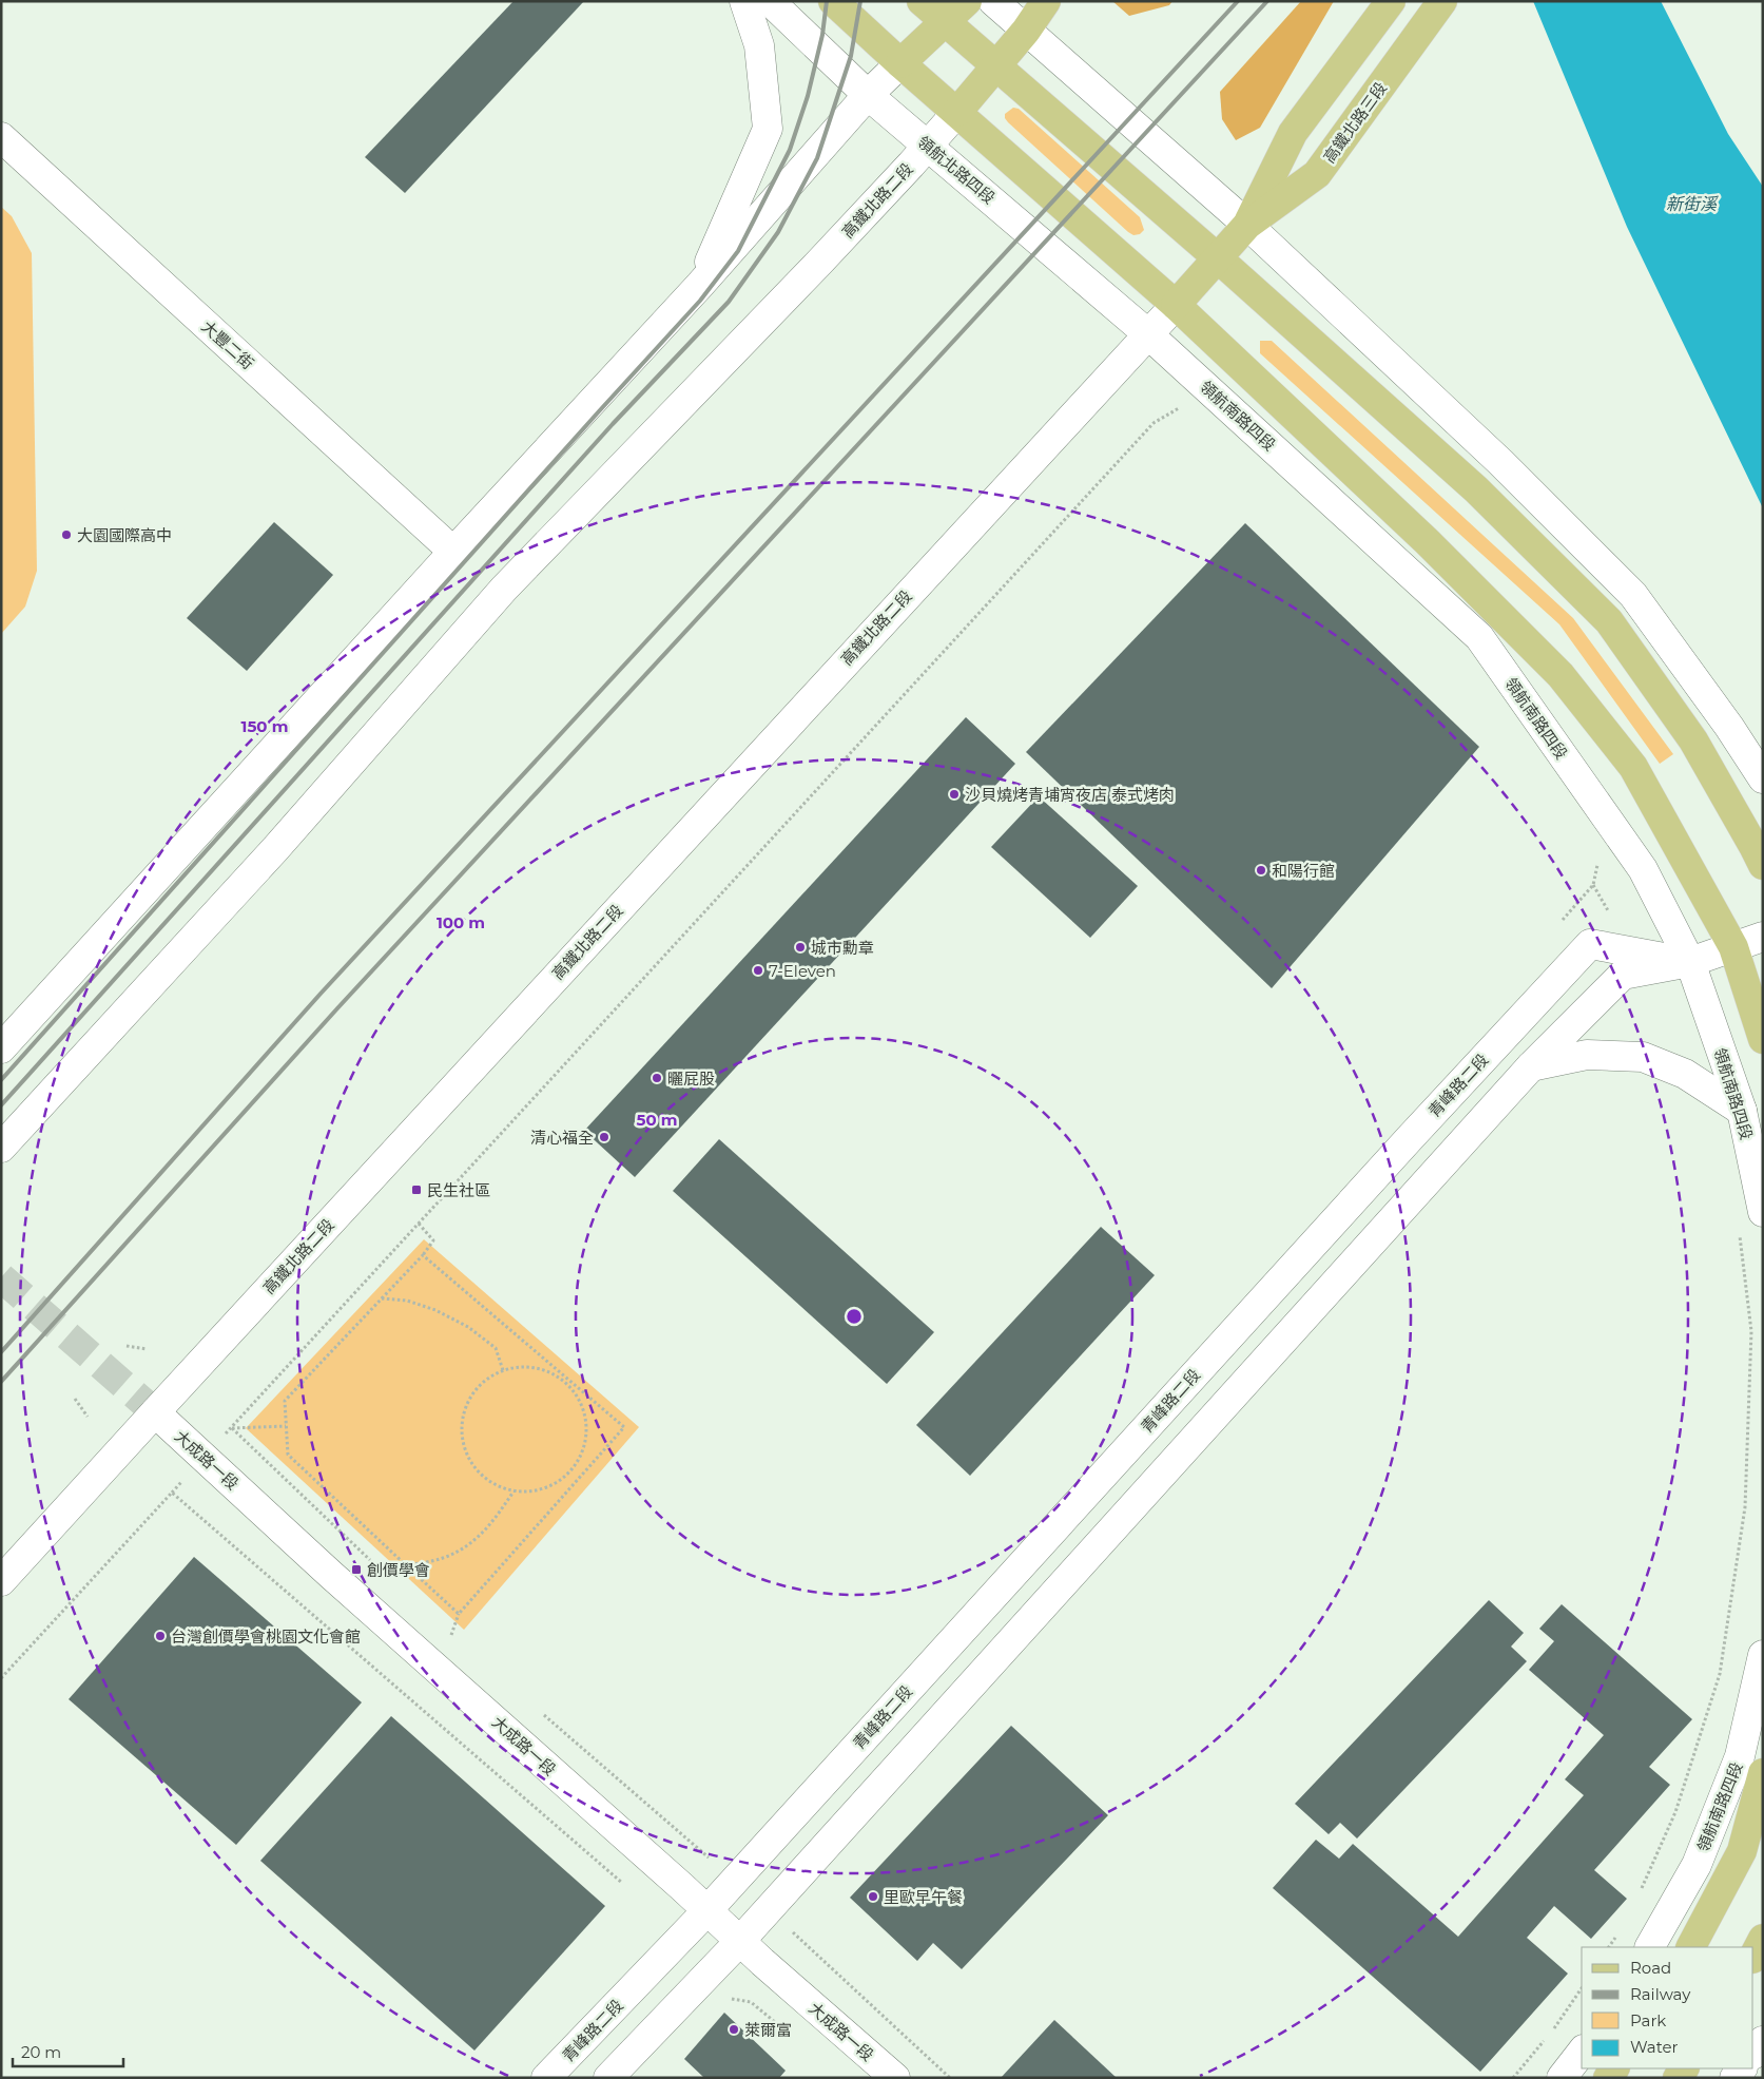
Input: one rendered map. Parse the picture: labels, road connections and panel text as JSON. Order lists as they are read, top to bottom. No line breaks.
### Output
{"streets":{"main road":["高鐵北路三段","領航南路四段"],"street":["領航北路四段","高鐵北路二段","大豐二街","青峰路二段","大成路一段"]},"crossings":[["高鐵北路三段","高鐵北路二段"],["領航北路四段","高鐵北路二段"],["領航北路四段","領航南路四段"],["高鐵北路二段","領航南路四段"],["高鐵北路二段","大成路一段"],["領航南路四段","青峰路二段"],["青峰路二段","大成路一段"]],"water":["新街溪"],"places":{"other":["大園國際高中","沙貝燒烤青埔宵夜店 泰式烤肉","和陽行館","城市勳章","7-Eleven","曬屁股","清心福全","台灣創價學會桃園文化會館","里歐早午餐","萊爾富"],"transit":["民生社區","創價學會"]},"legend":["Road","Railway","Park","Water"],"scale_bar":"20 m","rings":["150 m","100 m","50 m"]}
